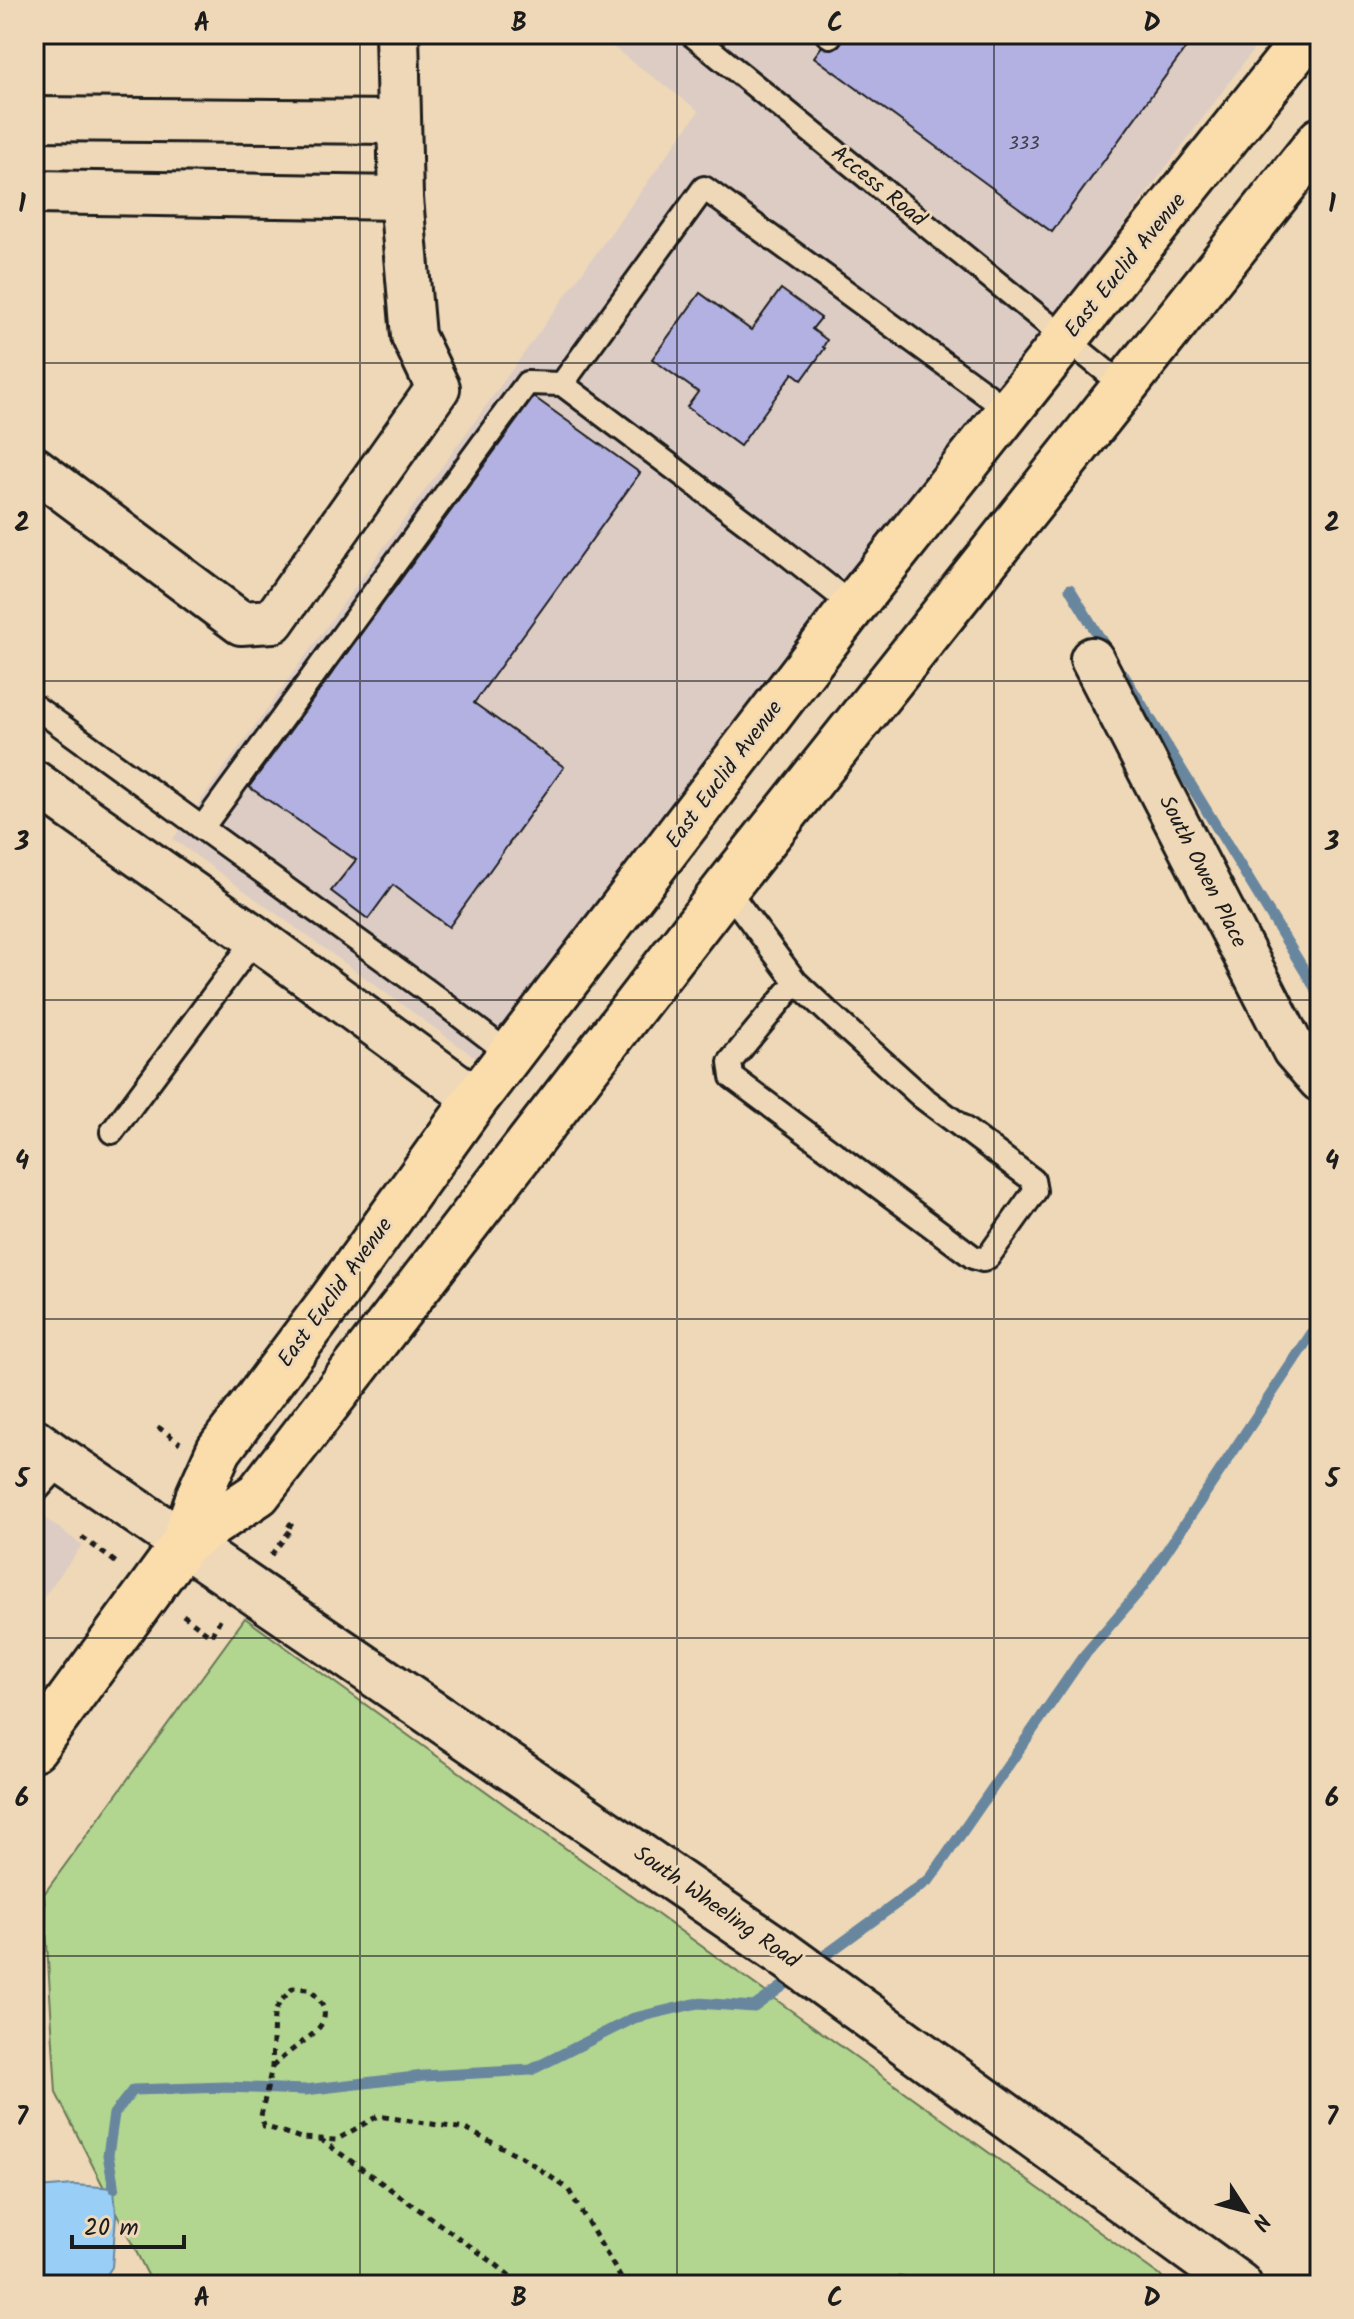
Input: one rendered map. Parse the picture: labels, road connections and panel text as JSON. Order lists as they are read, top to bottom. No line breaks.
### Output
{"streets":{"main road":["East Euclid Avenue"],"street":["South Owen Place","South Wheeling Road"],"lane":["Access Road"]},"crossings":[["Access Road","East Euclid Avenue"],["East Euclid Avenue","South Wheeling Road"]],"house_numbers":["333"],"scale_bar":"20 m","north":"bottom right","grid":{"columns":["A","B","C","D"],"rows":["1","2","3","4","5","6","7"]}}
